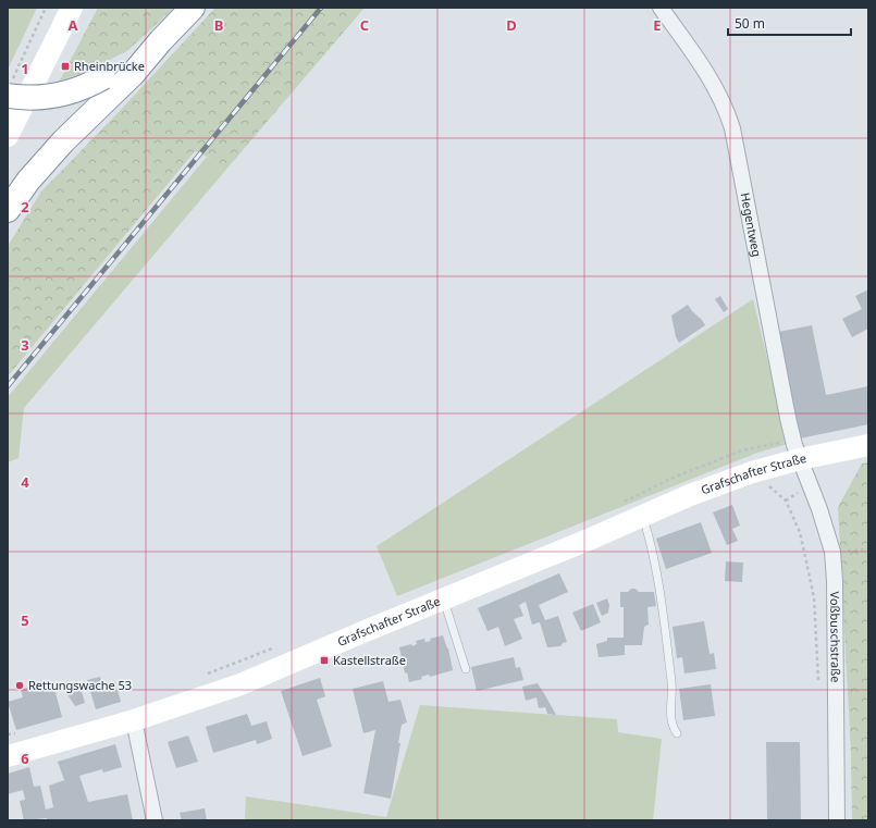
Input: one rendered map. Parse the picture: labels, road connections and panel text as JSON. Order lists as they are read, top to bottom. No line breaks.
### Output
{"streets":{"main road":["Grafschafter Straße"],"street":["Hegentweg","Voßbuschstraße"]},"crossings":[["Hegentweg","Grafschafter Straße"],["Hegentweg","Voßbuschstraße"],["Grafschafter Straße","Voßbuschstraße"]],"places":{"transit":["Rheinbrücke","Kastellstraße"],"other":["Rettungswache 53"]},"scale_bar":"50 m","grid":{"columns":["A","B","C","D","E"],"rows":["1","2","3","4","5","6"]}}
